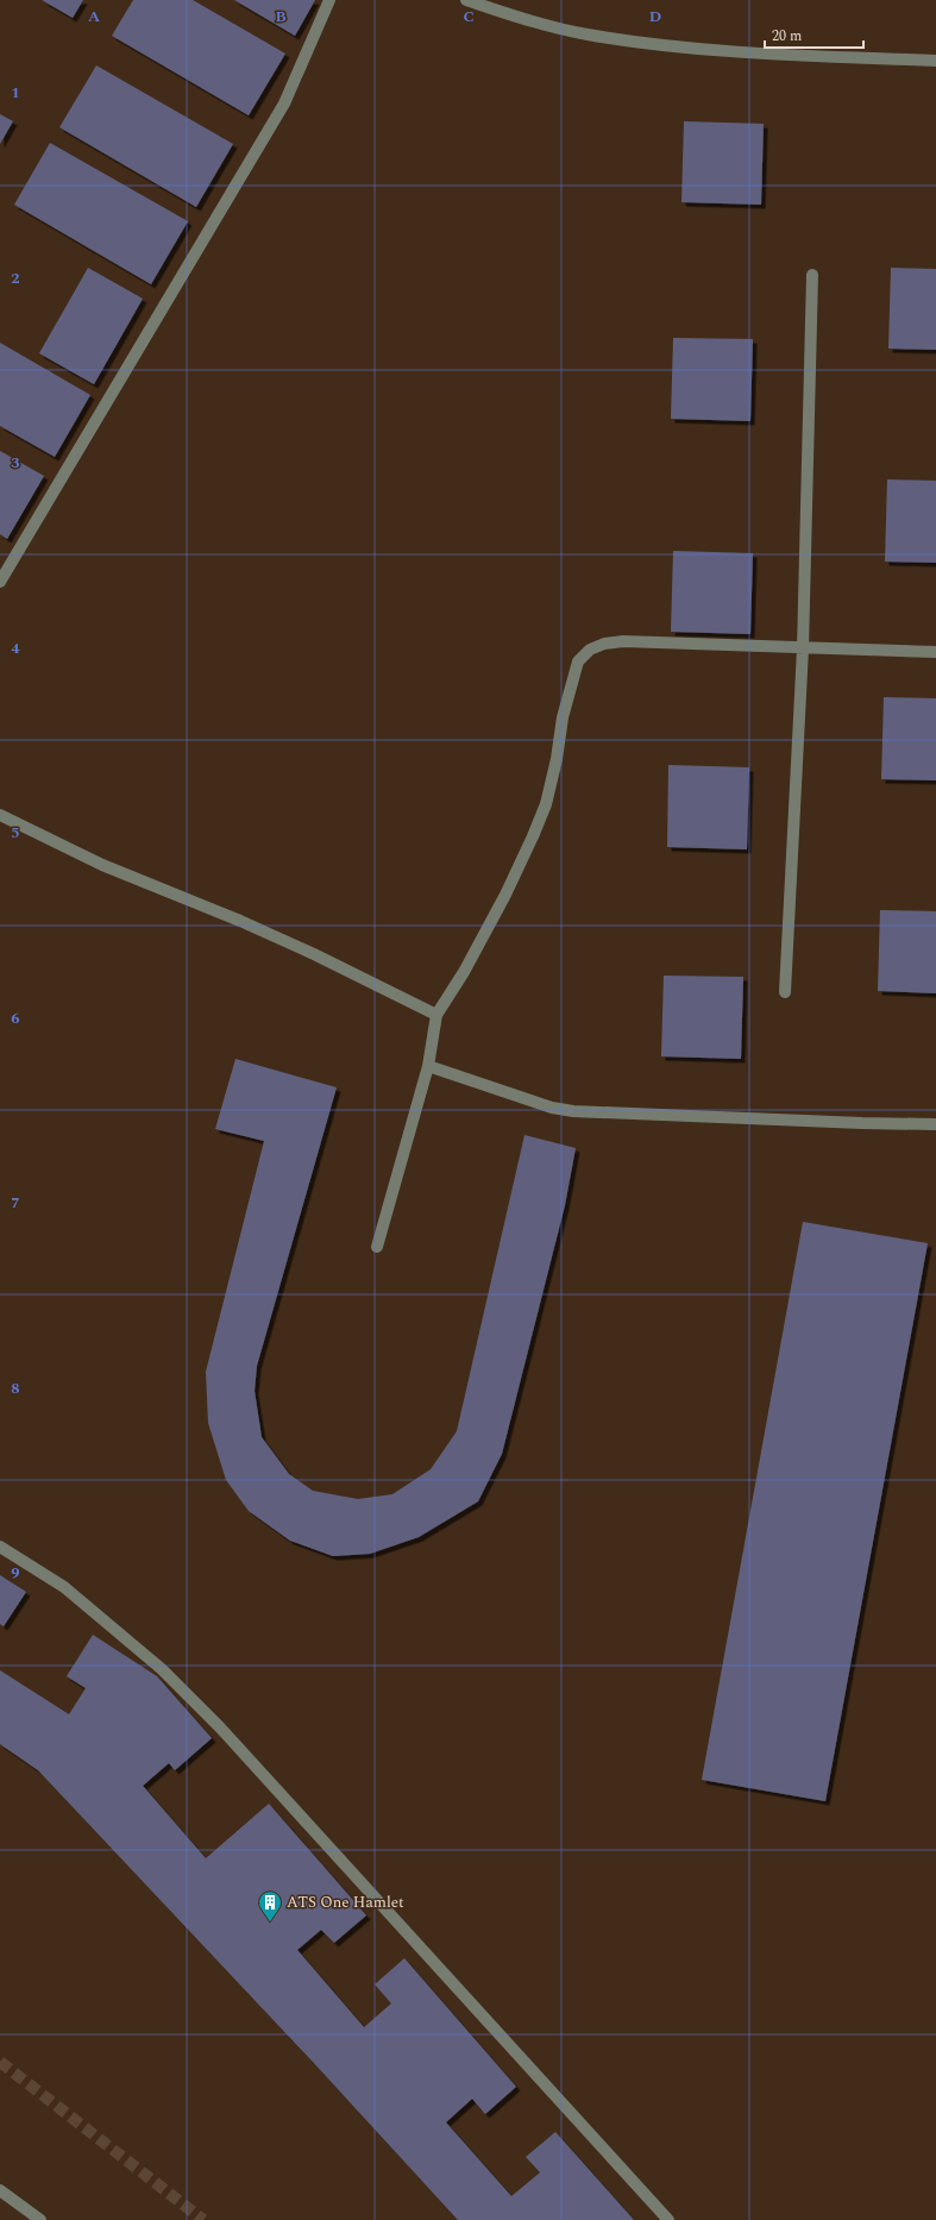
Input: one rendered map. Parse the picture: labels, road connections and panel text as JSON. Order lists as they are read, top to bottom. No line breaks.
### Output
{"places":{"building":["ATS One Hamlet"]},"scale_bar":"20 m","grid":{"columns":["A","B","C","D"],"rows":["1","2","3","4","5","6","7","8","9"]}}
